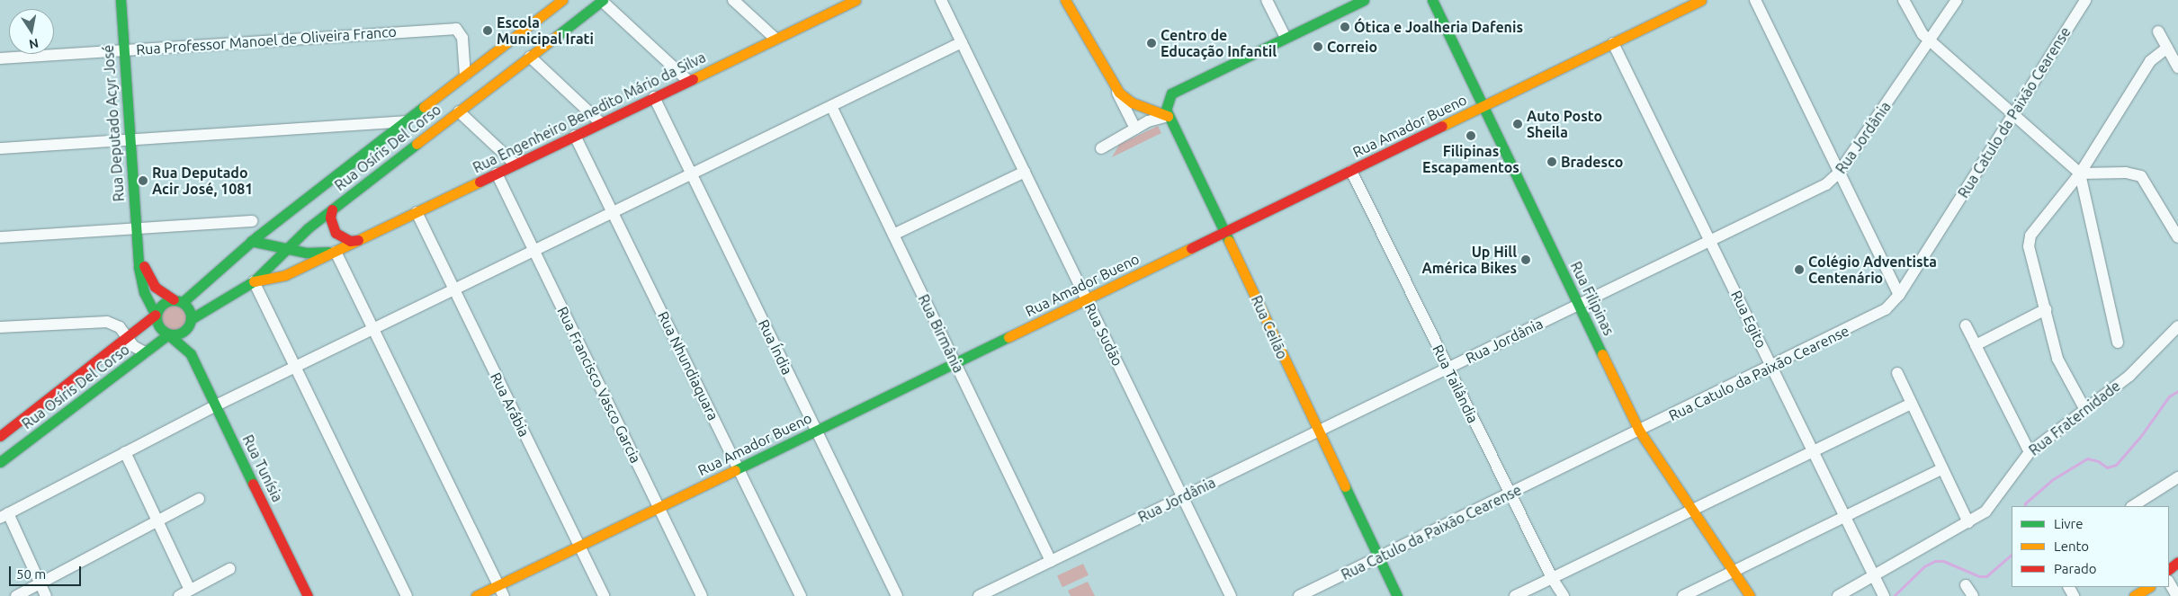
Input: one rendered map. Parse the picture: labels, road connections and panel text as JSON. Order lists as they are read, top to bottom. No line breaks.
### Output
{"streets":{"street":["Rua Professor Manoel de Oliveira Franco","Rua Engenheiro Benedito Mário da Silva","Rua Catulo da Paixão Cearense","Rua Deputado Acyr José","Rua Amador Bueno","Rua Jordânia","Rua Osíris Del Corso","Rua Filipinas","Rua Egito","Rua Ceilão","Rua Birmânia","Rua Sudão","Rua Índia","Rua Nhundiaquara","Rua Tailândia","Rua Francisco Vasco Garcia","Rua Arábia","Rua Fraternidade","Rua Tunísia"]},"crossings":[["Rua Professor Manoel de Oliveira Franco","Rua Deputado Acyr José"],["Rua Professor Manoel de Oliveira Franco","Rua Osíris Del Corso"],["Rua Engenheiro Benedito Mário da Silva","Rua Osíris Del Corso"],["Rua Engenheiro Benedito Mário da Silva","Rua Índia"],["Rua Engenheiro Benedito Mário da Silva","Rua Nhundiaquara"],["Rua Engenheiro Benedito Mário da Silva","Rua Francisco Vasco Garcia"],["Rua Engenheiro Benedito Mário da Silva","Rua Arábia"],["Rua Catulo da Paixão Cearense","Rua Filipinas"],["Rua Catulo da Paixão Cearense","Rua Egito"],["Rua Catulo da Paixão Cearense","Rua Ceilão"],["Rua Catulo da Paixão Cearense","Rua Tailândia"],["Rua Deputado Acyr José","Rua Osíris Del Corso"],["Rua Deputado Acyr José","Rua Tunísia"],["Rua Amador Bueno","Rua Filipinas"],["Rua Amador Bueno","Rua Egito"],["Rua Amador Bueno","Rua Ceilão"],["Rua Amador Bueno","Rua Birmânia"],["Rua Amador Bueno","Rua Sudão"],["Rua Amador Bueno","Rua Índia"],["Rua Amador Bueno","Rua Nhundiaquara"],["Rua Amador Bueno","Rua Tailândia"],["Rua Amador Bueno","Rua Francisco Vasco Garcia"],["Rua Amador Bueno","Rua Arábia"],["Rua Jordânia","Rua Filipinas"],["Rua Jordânia","Rua Egito"],["Rua Jordânia","Rua Ceilão"],["Rua Jordânia","Rua Birmânia"],["Rua Jordânia","Rua Sudão"],["Rua Jordânia","Rua Tailândia"],["Rua Osíris Del Corso","Rua Tunísia"],["Rua Egito","Rua Fraternidade"]],"places":["Ótica e Joalheria Dafenis","Escola Municipal Irati","Centro de Educação Infantil","Correio","Auto Posto Sheila","Filipinas Escapamentos","Bradesco","Rua Deputado Acir José, 1081","Up Hill América Bikes","Colégio Adventista Centenário"],"legend":["Livre","Lento","Parado"],"scale_bar":"50 m","north":"bottom"}
